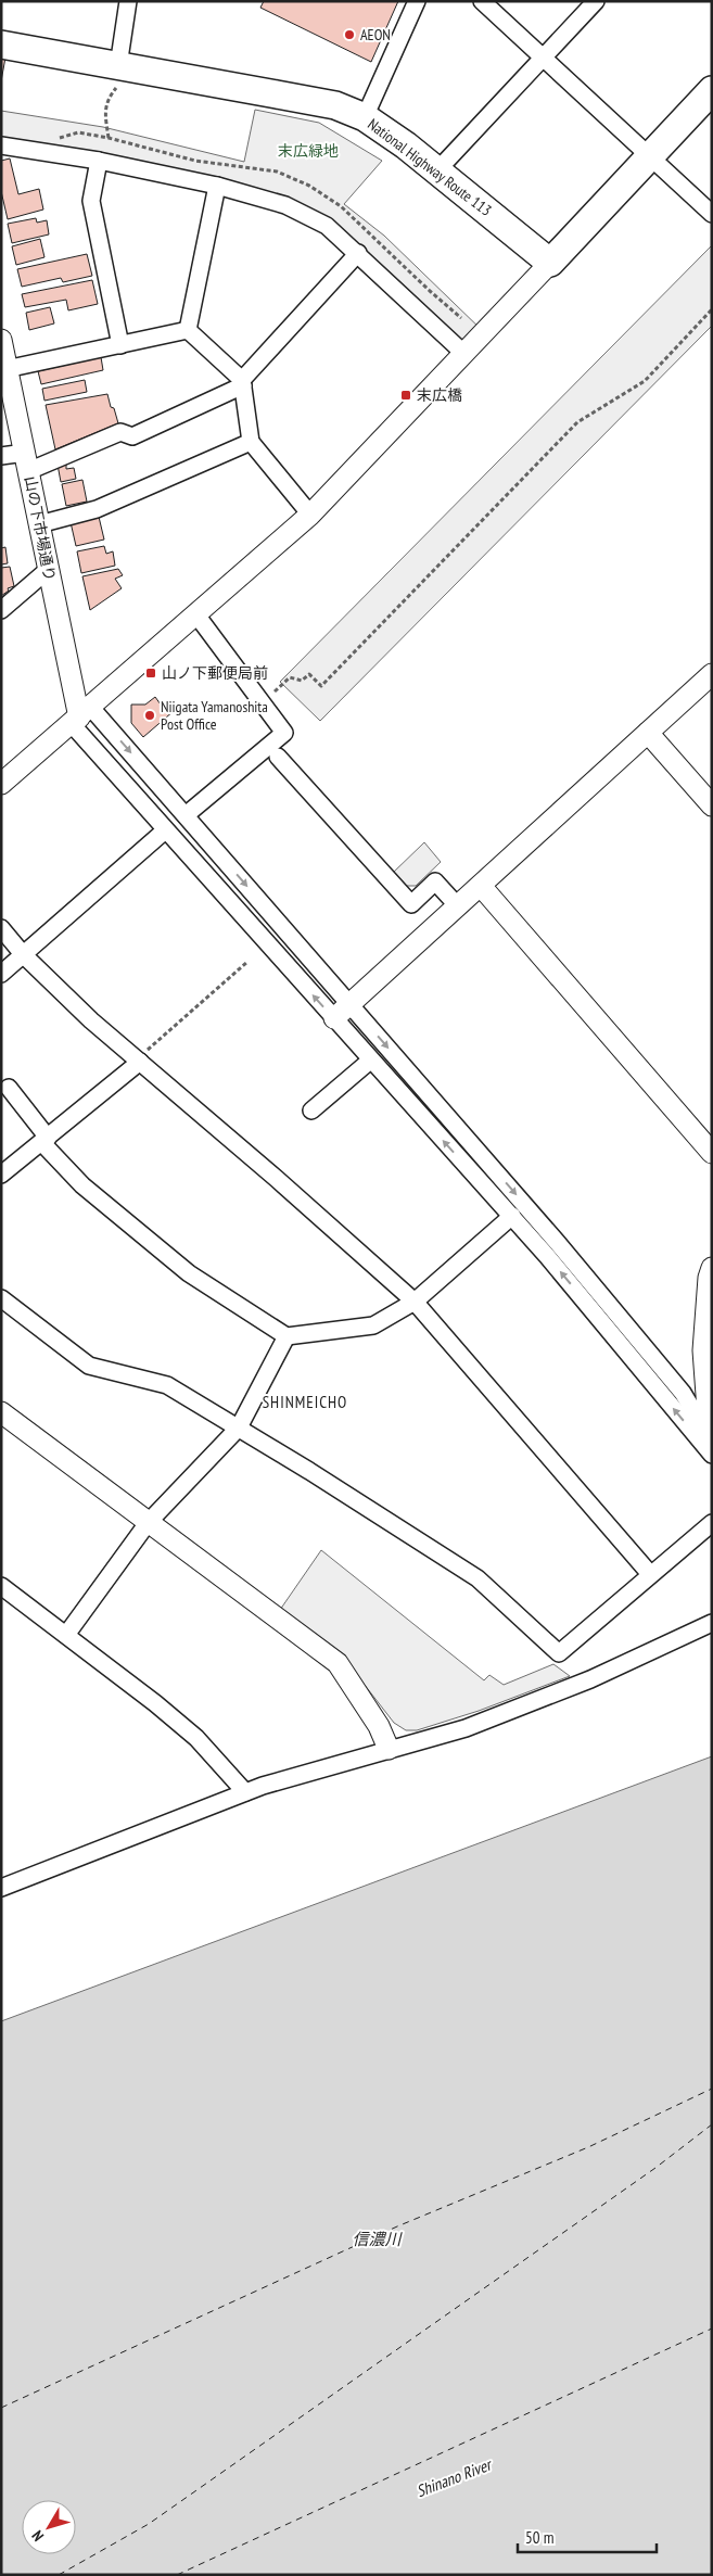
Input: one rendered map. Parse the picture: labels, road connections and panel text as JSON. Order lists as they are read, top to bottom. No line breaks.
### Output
{"streets":{"highway":["National Highway Route 113"],"street":["山の下市場通り"]},"districts":["SHINMEICHO"],"water":["信濃川","Shinano River"],"parks":["末広緑地"],"places":{"other":["AEON","Niigata Yamanoshita Post Office"],"transit":["末広橋","山ノ下郵便局前"]},"scale_bar":"50 m","north":"bottom left"}
